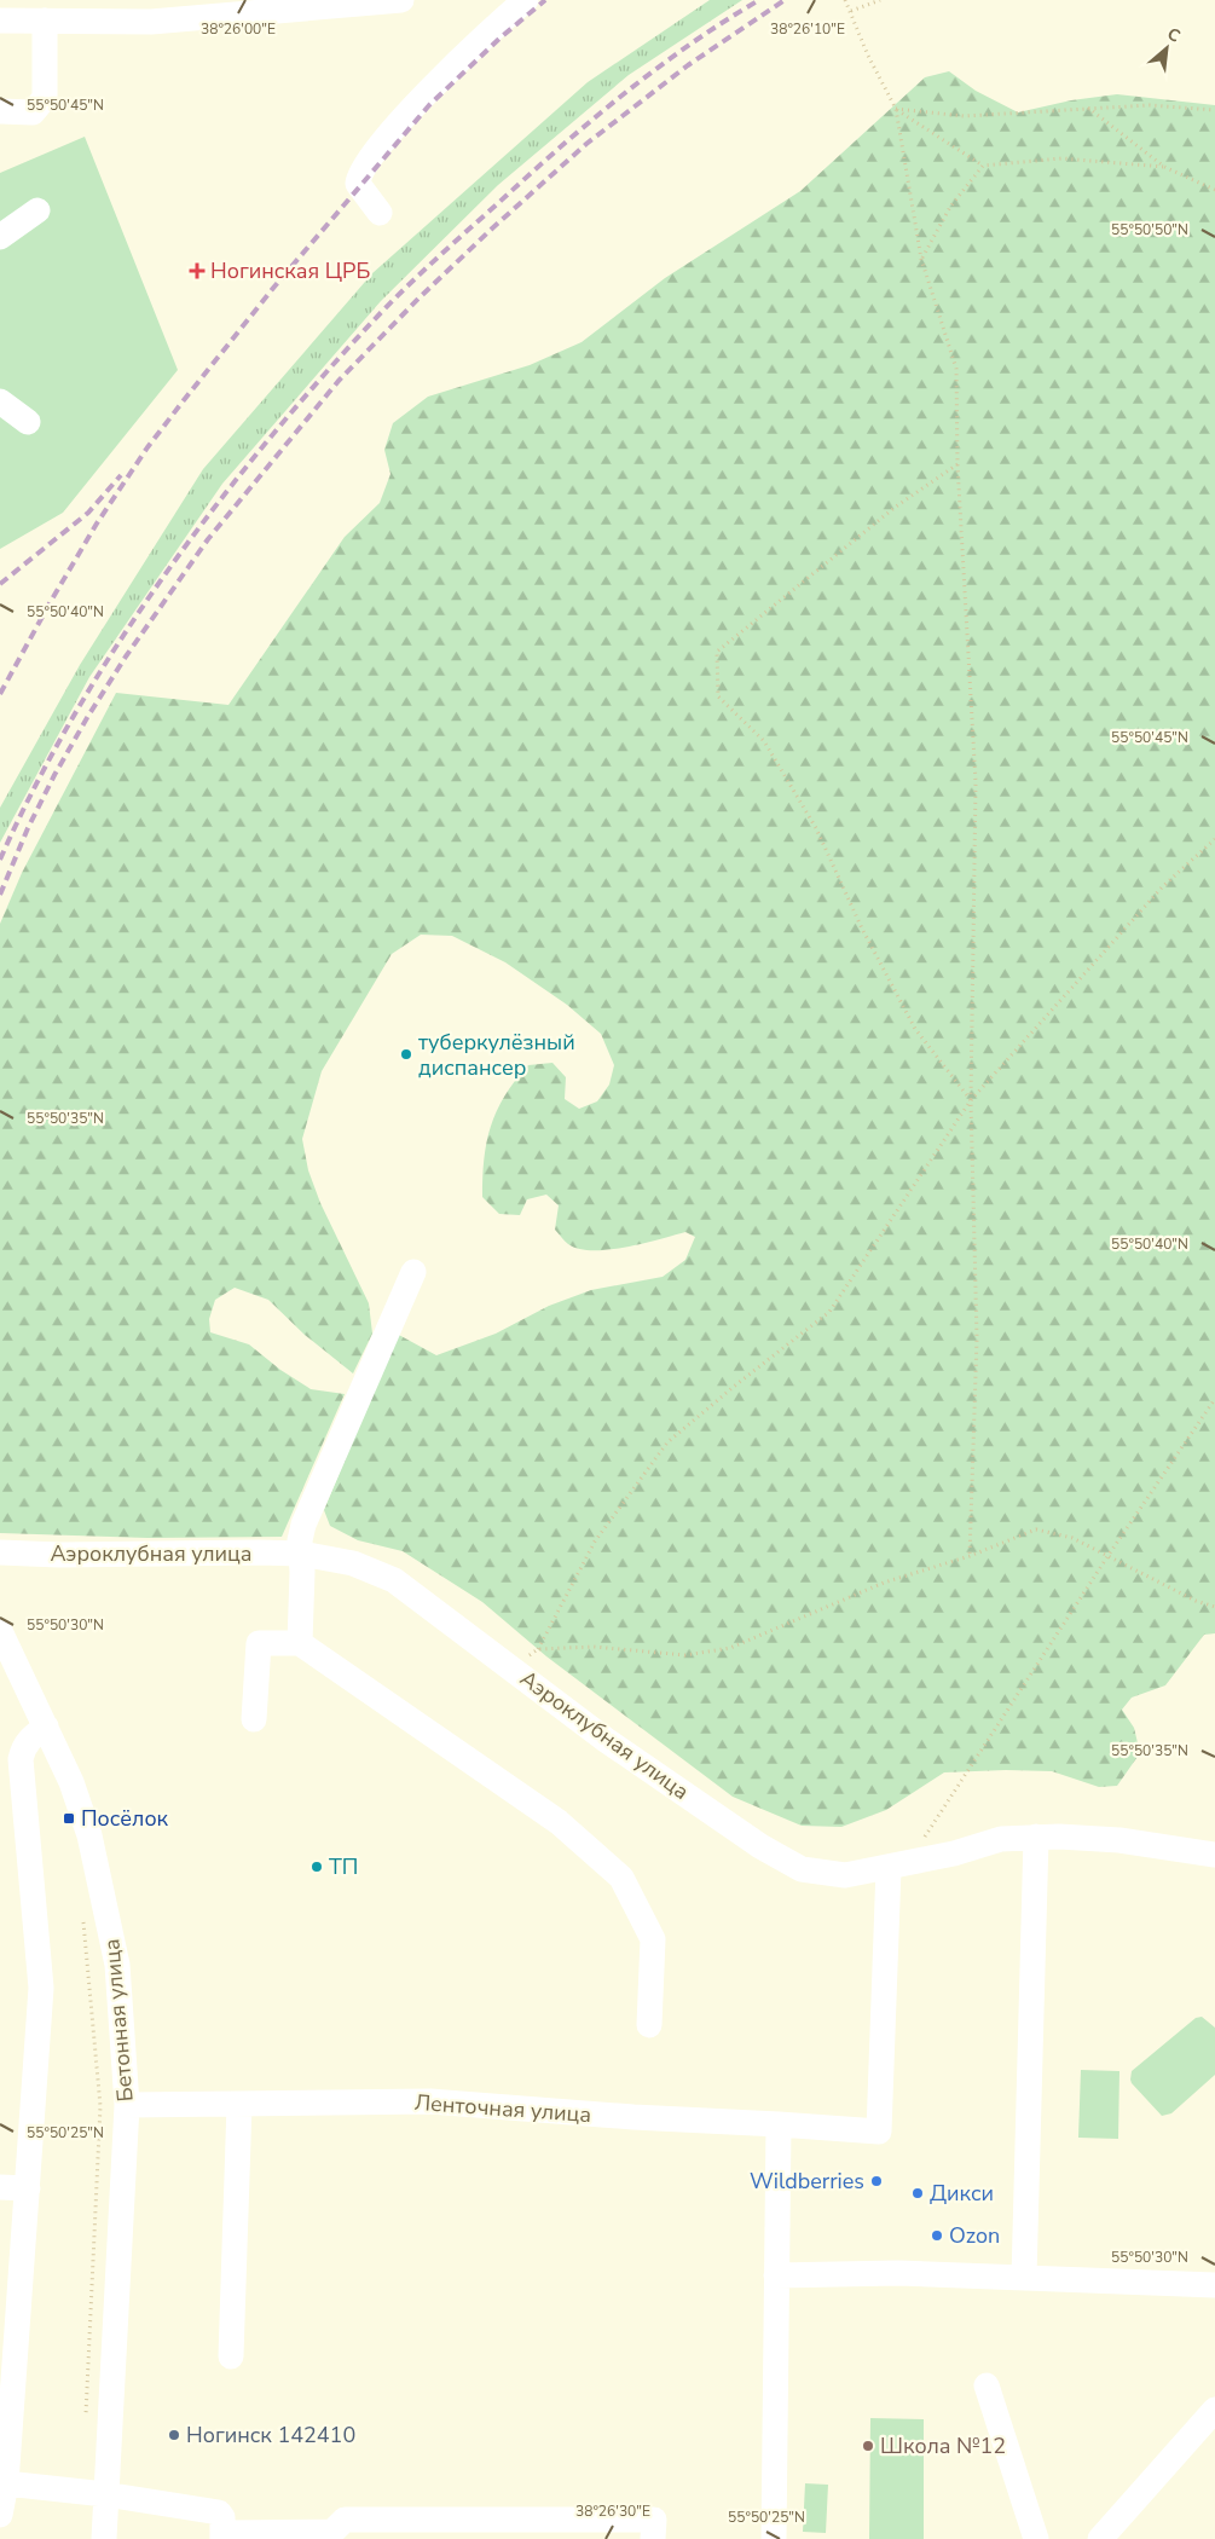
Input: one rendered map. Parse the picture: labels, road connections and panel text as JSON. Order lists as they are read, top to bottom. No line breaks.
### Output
{"streets":{"street":["Аэроклубная улица","Бетонная улица","Ленточная улица"]},"crossings":[["Аэроклубная улица","Ленточная улица"],["Бетонная улица","Ленточная улица"]],"places":{"health":["Ногинская ЦРБ"],"other":["туберкулёзный диспансер","ТП","Wildberries","Дикси","Ozon","Ногинск 142410","Школа №12"],"transit":["Посёлок"]},"north":"top right","coordinates":["38°26'00\"E","38°26'10\"E","55°50'45\"N","55°50'50\"N","55°50'40\"N","55°50'35\"N","55°50'30\"N","55°50'25\"N","38°26'30\"E"]}
